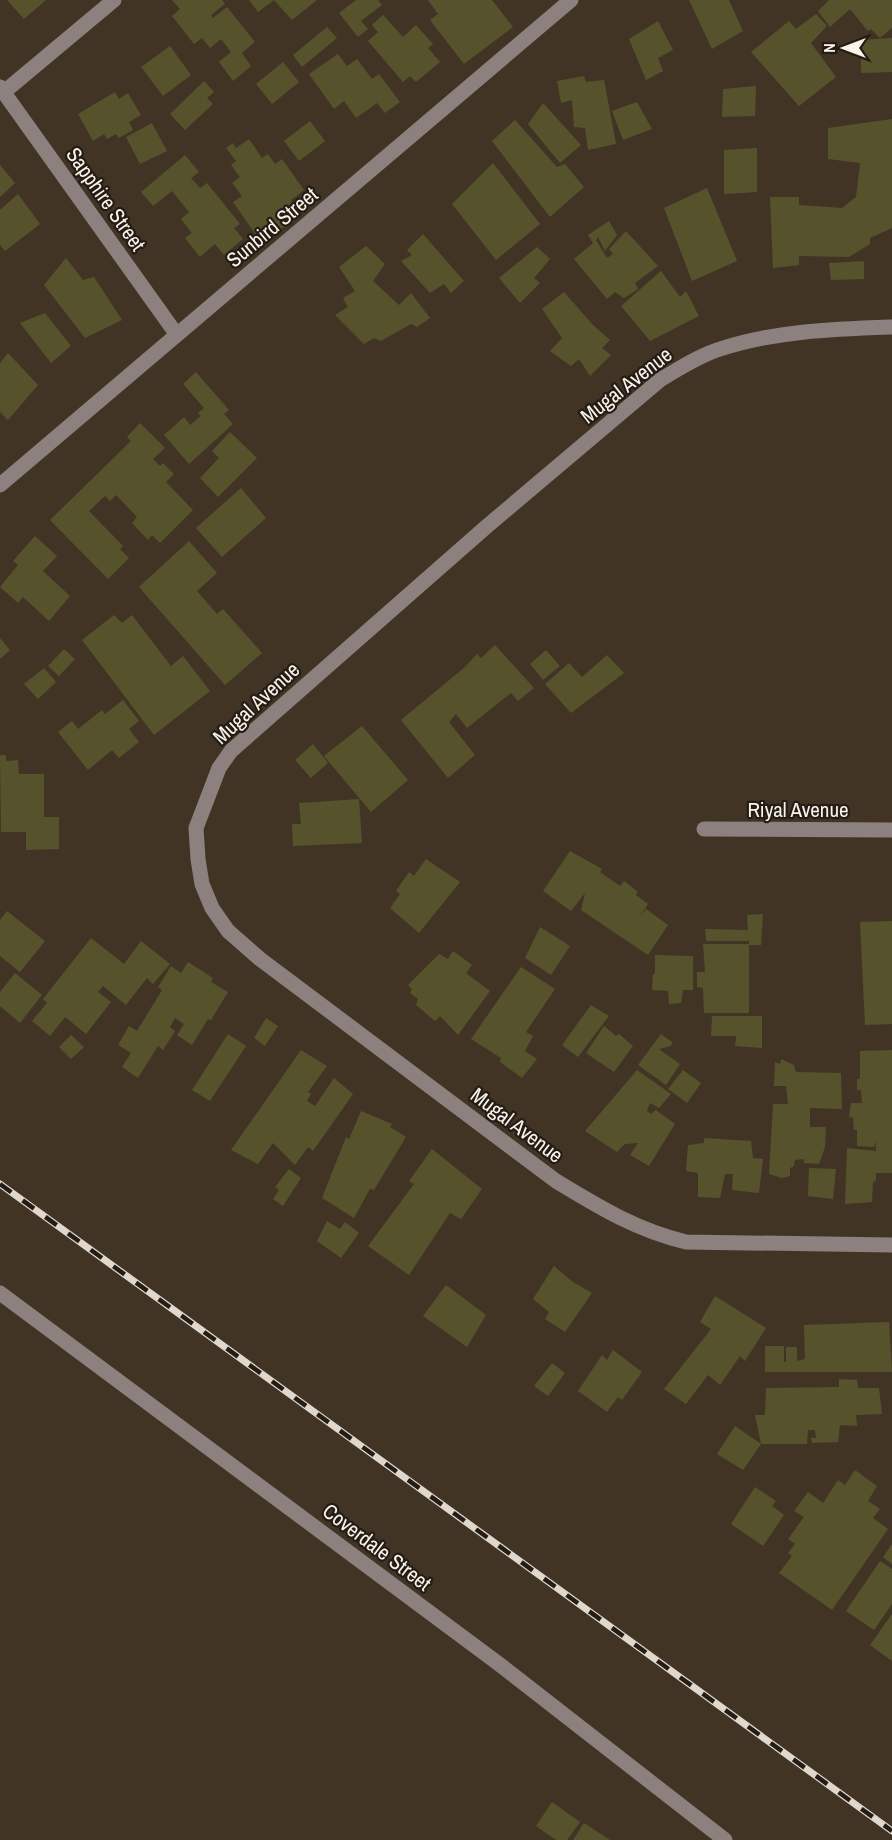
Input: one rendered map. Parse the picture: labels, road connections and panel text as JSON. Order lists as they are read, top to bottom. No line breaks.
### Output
{"streets":{"street":["Sapphire Street","Sunbird Street","Mugal Avenue","Riyal Avenue","Coverdale Street"]},"crossings":[["Sapphire Street","Sunbird Street"]],"north":"left"}
